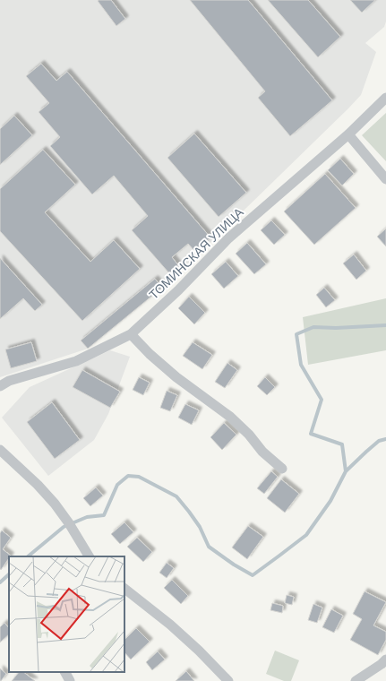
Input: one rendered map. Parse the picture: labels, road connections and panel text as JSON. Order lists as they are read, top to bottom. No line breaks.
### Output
{"streets":{"street":["ТОМИНСКАЯ УЛИЦА"]}}
